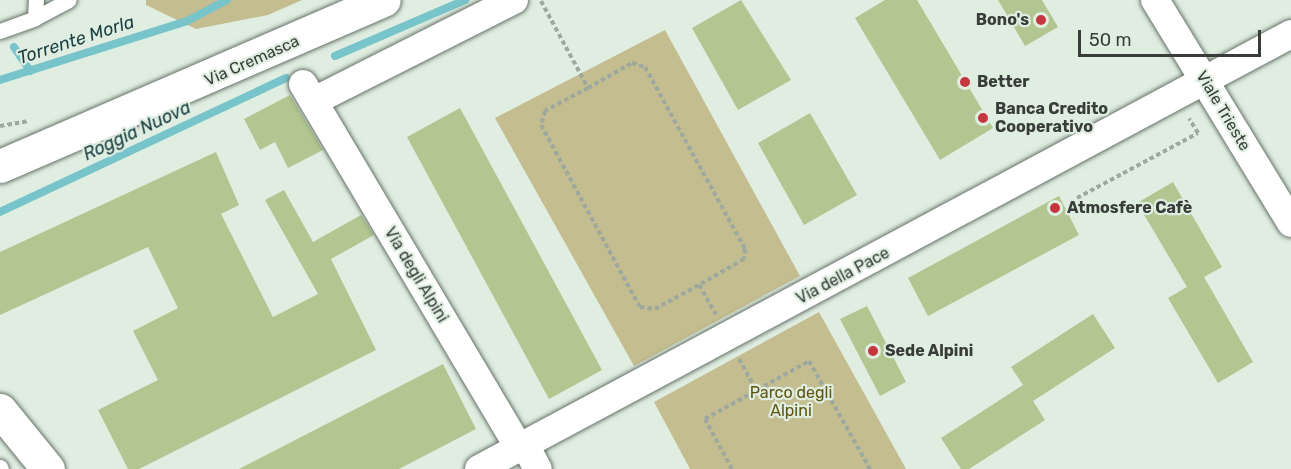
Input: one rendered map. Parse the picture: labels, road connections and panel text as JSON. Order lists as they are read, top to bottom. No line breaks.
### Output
{"streets":{"main road":["Via Cremasca"],"street":["Viale Trieste","Via degli Alpini","Via della Pace"]},"crossings":[["Viale Trieste","Via della Pace"],["Via degli Alpini","Via della Pace"]],"water":["Torrente Morla","Roggia Nuova"],"parks":["Parco degli Alpini"],"places":["Bono's","Better","Banca Credito Cooperativo","Atmosfere Cafè","Sede Alpini"],"scale_bar":"50 m"}
